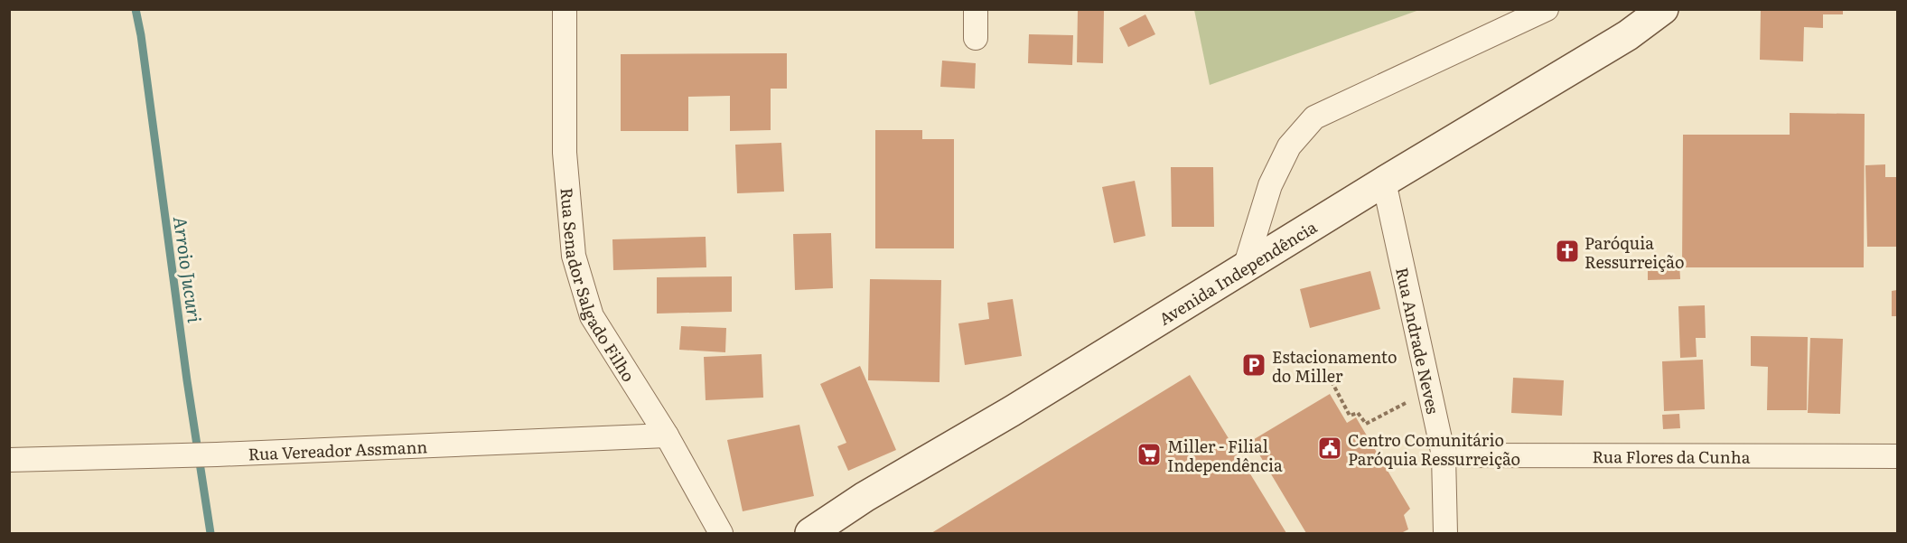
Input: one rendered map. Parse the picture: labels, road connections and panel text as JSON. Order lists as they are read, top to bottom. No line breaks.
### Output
{"streets":{"main road":["Avenida Independência"],"street":["Rua Senador Salgado Filho","Rua Andrade Neves","Rua Vereador Assmann","Rua Flores da Cunha"]},"crossings":[["Avenida Independência","Rua Andrade Neves"],["Rua Senador Salgado Filho","Rua Vereador Assmann"],["Rua Andrade Neves","Rua Flores da Cunha"]],"water":["Arroio Jucuri"],"places":{"church":["Paróquia Ressurreição"],"parking":["Estacionamento do Miller"],"public building":["Centro Comunitário Paróquia Ressurreição"],"supermarket":["Miller - Filial Independência"]}}
